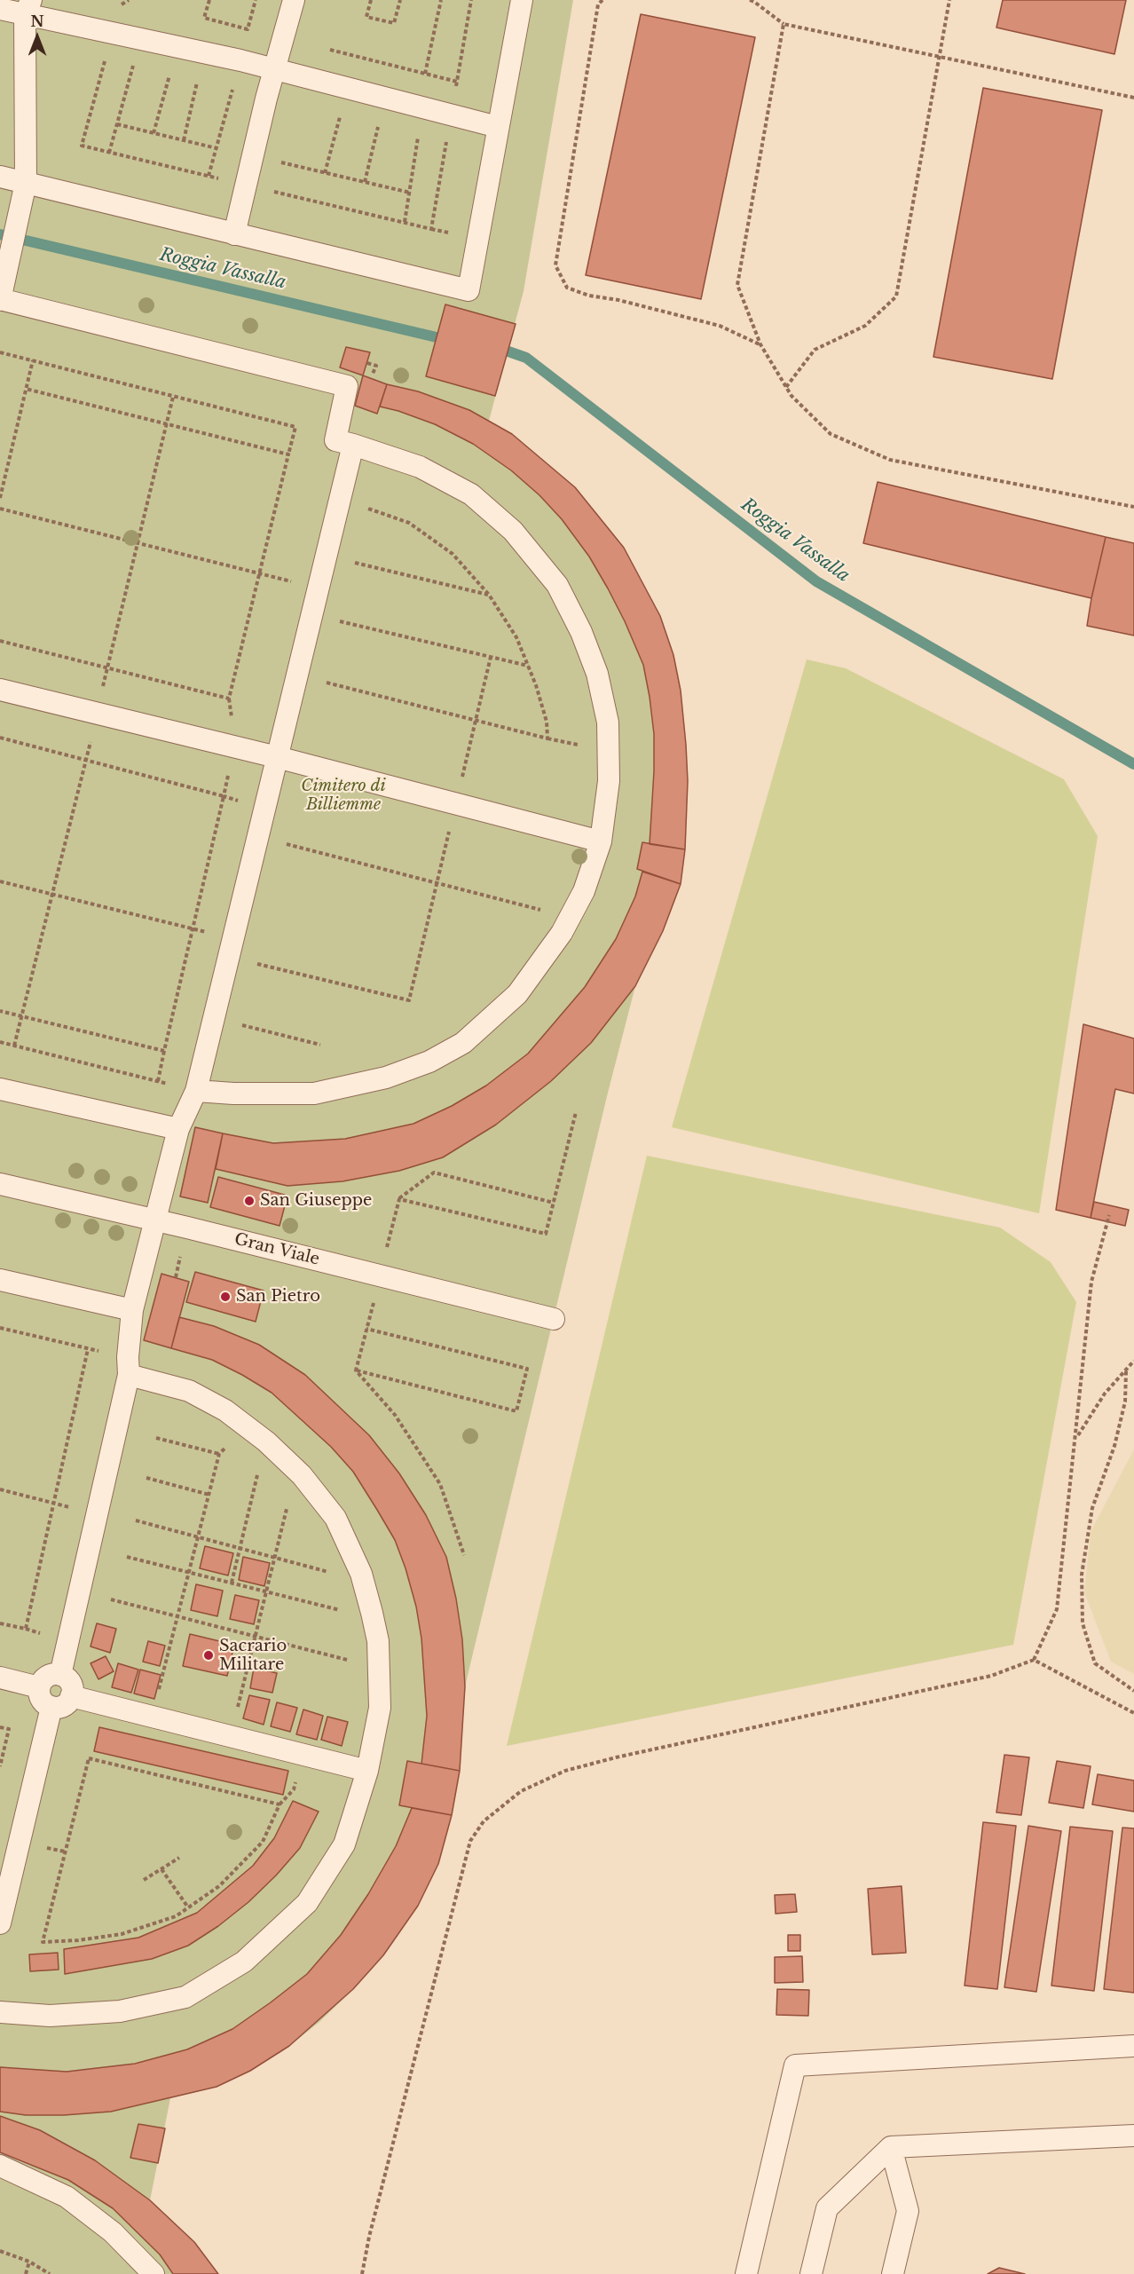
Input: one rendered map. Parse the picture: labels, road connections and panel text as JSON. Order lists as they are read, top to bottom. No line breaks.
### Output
{"streets":{"lane":["Gran Viale"]},"water":["Roggia Vassalla"],"parks":["Cimitero di Billiemme"],"places":["San Giuseppe","San Pietro","Sacrario Militare"],"north":"top"}
